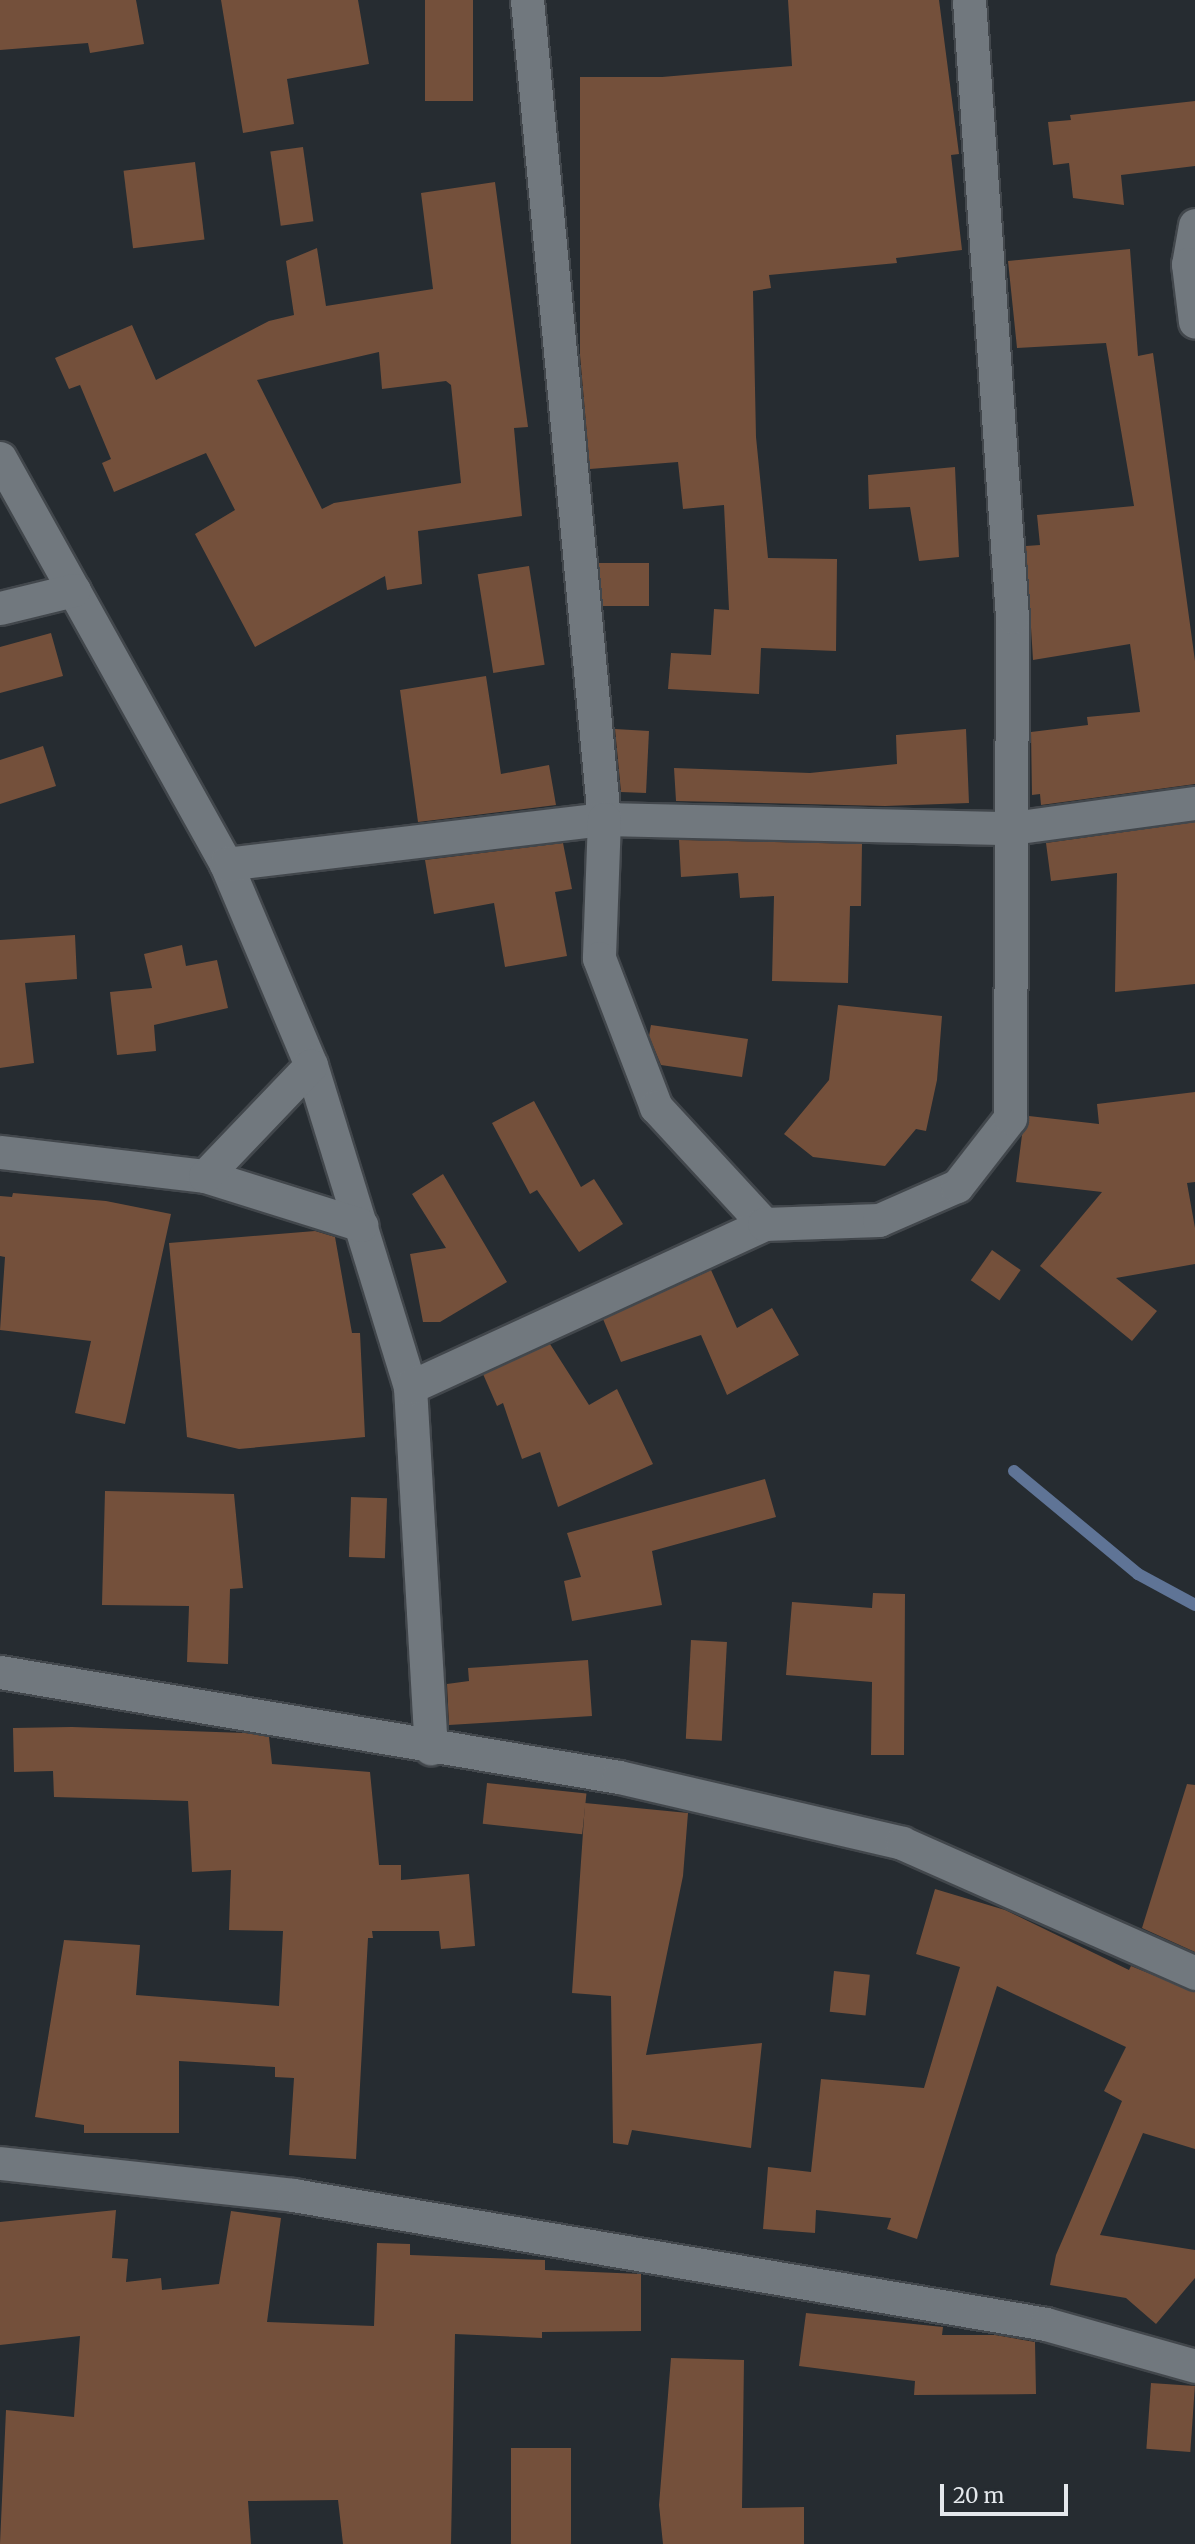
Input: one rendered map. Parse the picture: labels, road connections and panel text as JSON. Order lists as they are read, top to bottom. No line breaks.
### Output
{"scale_bar":"20 m"}
